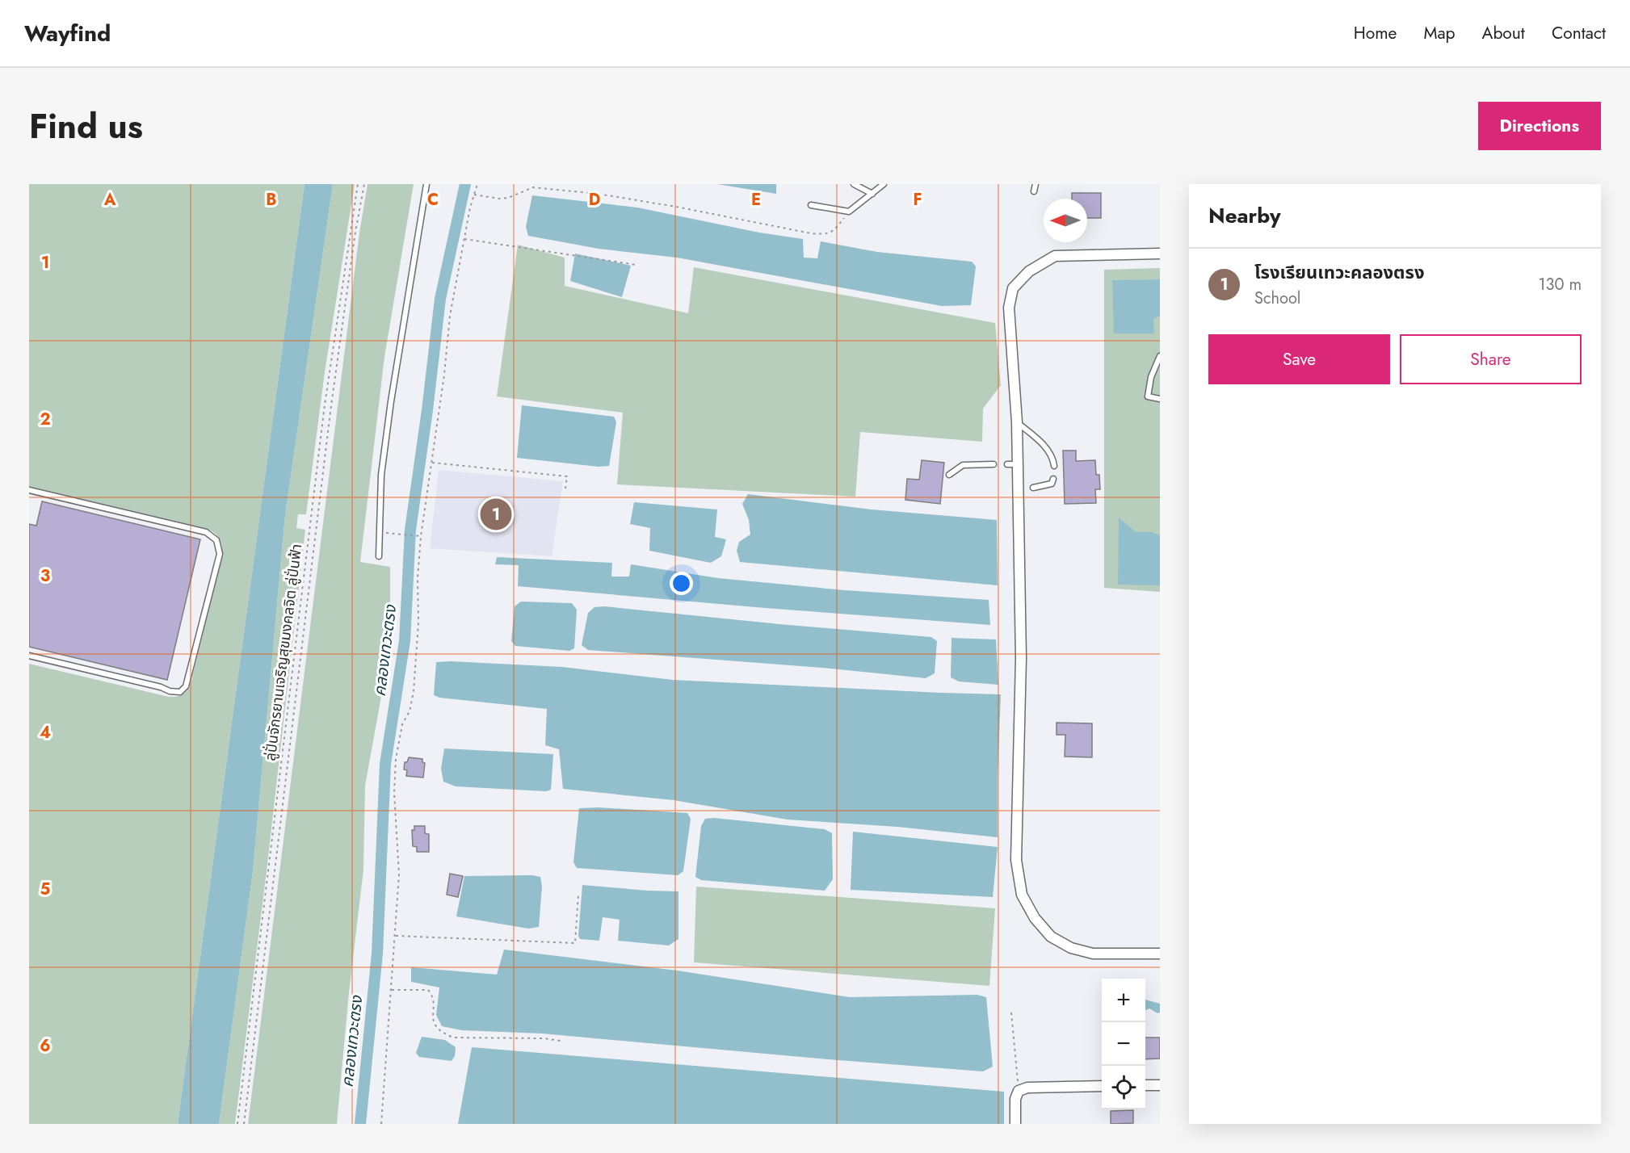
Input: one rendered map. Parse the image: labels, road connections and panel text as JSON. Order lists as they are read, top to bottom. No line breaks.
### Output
{"streets":{"path":["ลู่ปั่นจักรยานเจริญสุขมงคลจิต ลู่ปั่นฟ้า"]},"water":["คลองเทวะตรง"],"north":"left","page":{"header":"Wayfind","nav":["Home","Map","About","Contact"],"title":"Find us","buttons":["Directions",["Save","Share"]],"heading":"Nearby","list":[{"mark":"1","name":"โรงเรียนเทวะคลองตรง","note":"School","value":"130 m"}],"pins":"1","map_buttons":["+","−"]},"grid":{"columns":["A","B","C","D","E","F"],"rows":["1","2","3","4","5","6"]}}
